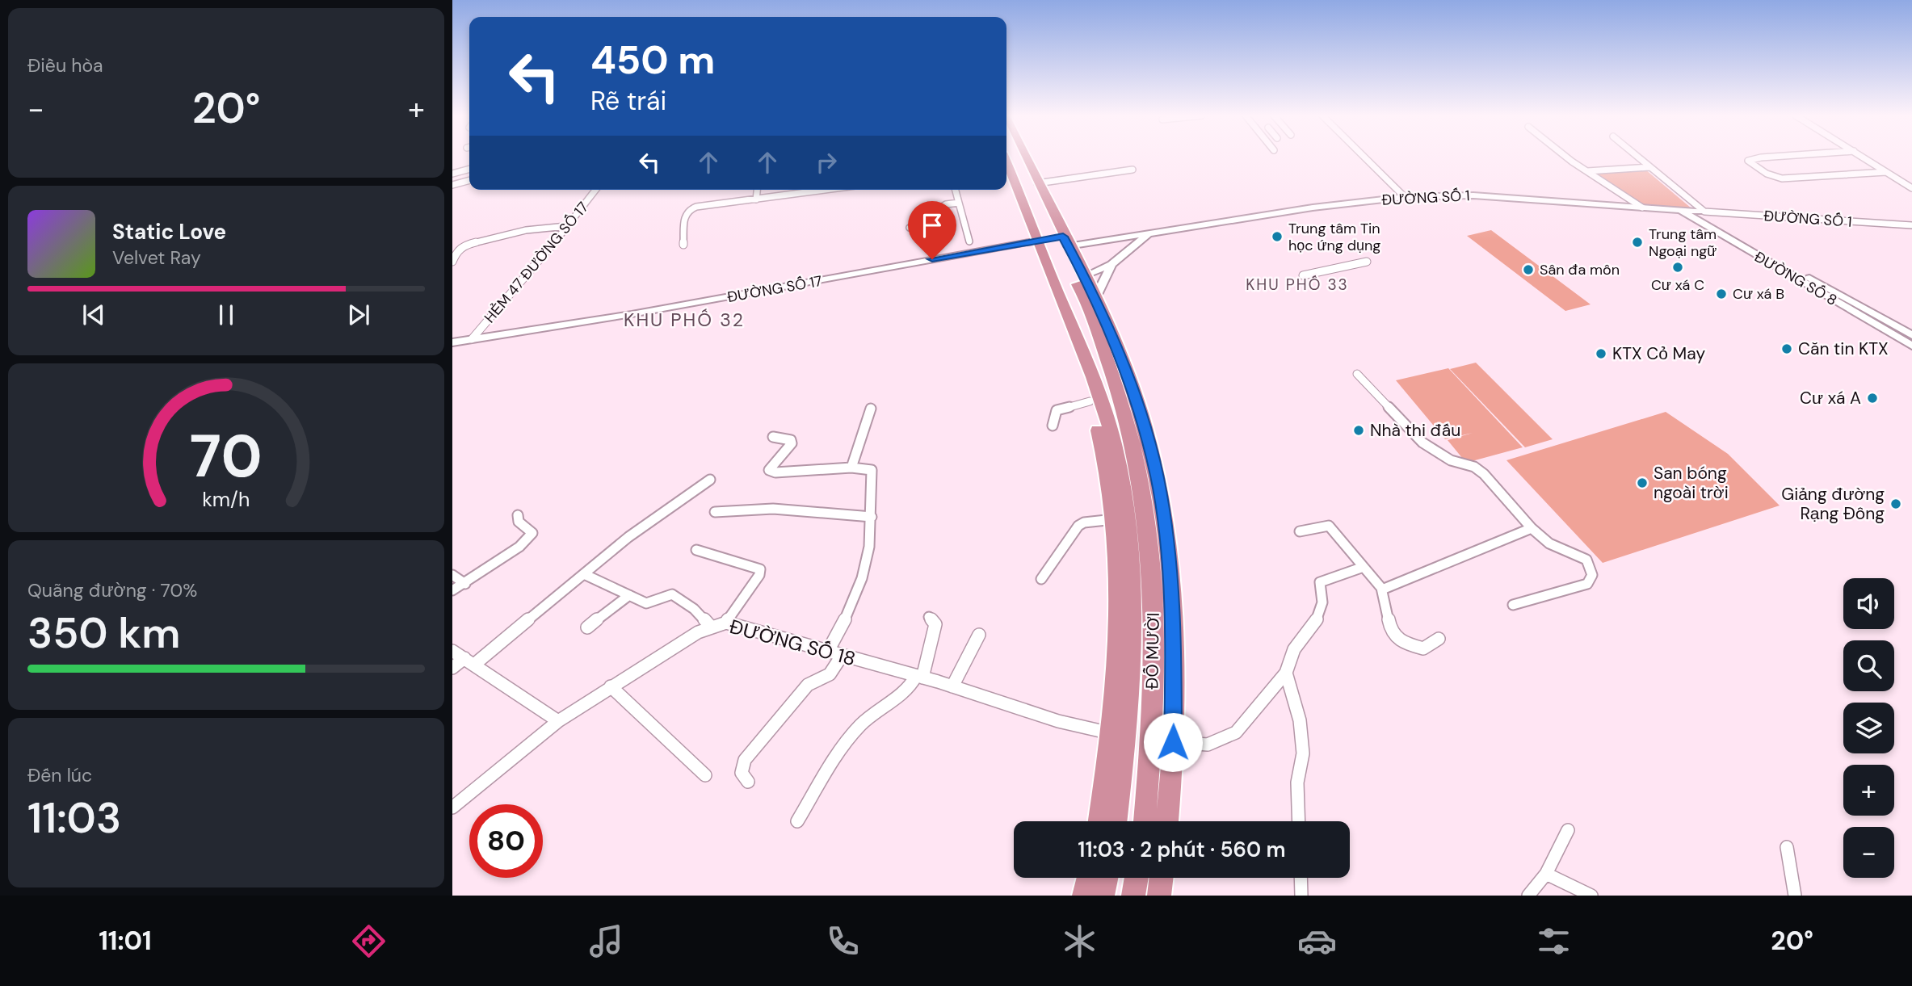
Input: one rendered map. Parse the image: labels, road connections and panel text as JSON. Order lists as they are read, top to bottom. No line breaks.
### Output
{"streets":{"highway":["ĐỖ MƯỜI"],"street":["ĐƯỜNG SỐ 1","HẺM 47 ĐƯỜNG SỐ 17","ĐƯỜNG SỐ 8","ĐƯỜNG SỐ 17","ĐƯỜNG SỐ 18"]},"crossings":[["ĐƯỜNG SỐ 1","ĐƯỜNG SỐ 8"],["ĐƯỜNG SỐ 1","ĐƯỜNG SỐ 17"],["ĐƯỜNG SỐ 1","ĐỖ MƯỜI"],["HẺM 47 ĐƯỜNG SỐ 17","ĐƯỜNG SỐ 17"],["ĐƯỜNG SỐ 17","ĐỖ MƯỜI"],["ĐƯỜNG SỐ 18","ĐỖ MƯỜI"]],"districts":["KHU PHỐ 33","KHU PHỐ 32"],"places":["Trung tâm Tin học ứng dụng","Trung tâm Ngoại ngữ","Cư xá C","Sân đa môn","Cư xá B","Căn tin KTX","KTX Cỏ May","Cư xá A","Nhà thi đấu","San bóng ngoài trời","Giảng đường Rạng Đông"],"page":{"tile":["Điều hòa",["Quãng đường · 70%","350 km"],["Đến lúc","11:03"]],"turn":["450 m","Rẽ trái"],"heat":["−","20°","+"],"song":["Static Love","Velvet Ray"],"map_buttons":["+","−"],"limit":"80","trip":"11:03 · 2 phút · 560 m","tabs":["11:01","20°"],"gauge":["70","km/h"]}}
